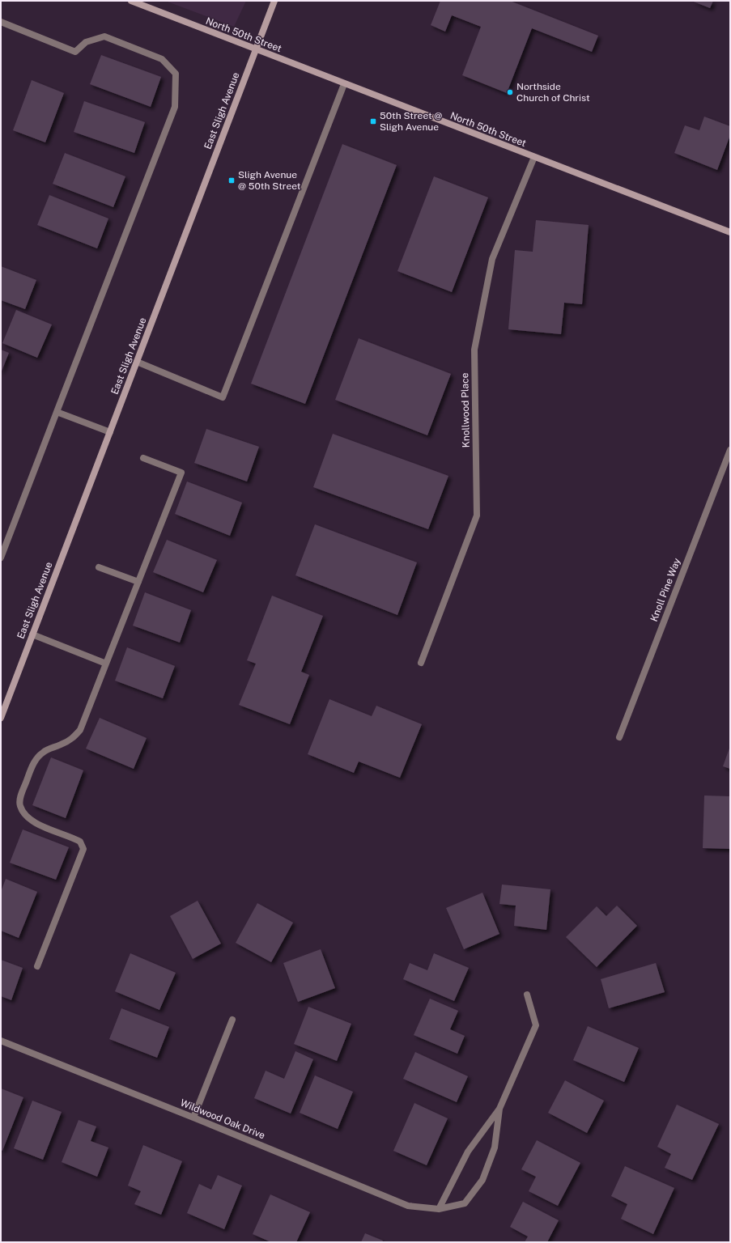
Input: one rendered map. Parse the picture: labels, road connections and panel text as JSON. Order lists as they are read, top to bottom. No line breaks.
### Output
{"streets":{"street":["North 50th Street","East Sligh Avenue","Knollwood Place","Knoll Pine Way","Wildwood Oak Drive"]},"crossings":[["North 50th Street","East Sligh Avenue"],["North 50th Street","Knollwood Place"]],"places":{"other":["Northside Church of Christ"],"transit":["50th Street @ Sligh Avenue","Sligh Avenue @ 50th Street"]}}
